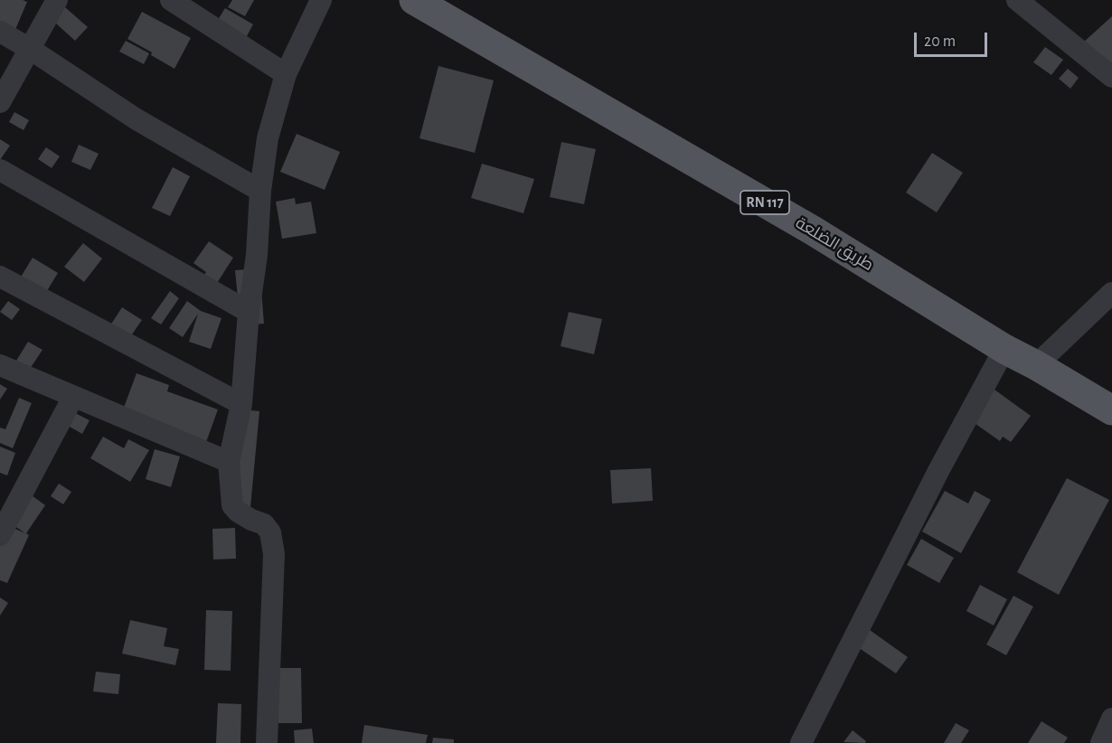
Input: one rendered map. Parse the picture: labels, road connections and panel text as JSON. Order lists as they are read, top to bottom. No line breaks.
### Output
{"streets":{"main road":["RN 117","طريق الضلعة"]},"scale_bar":"20 m"}
